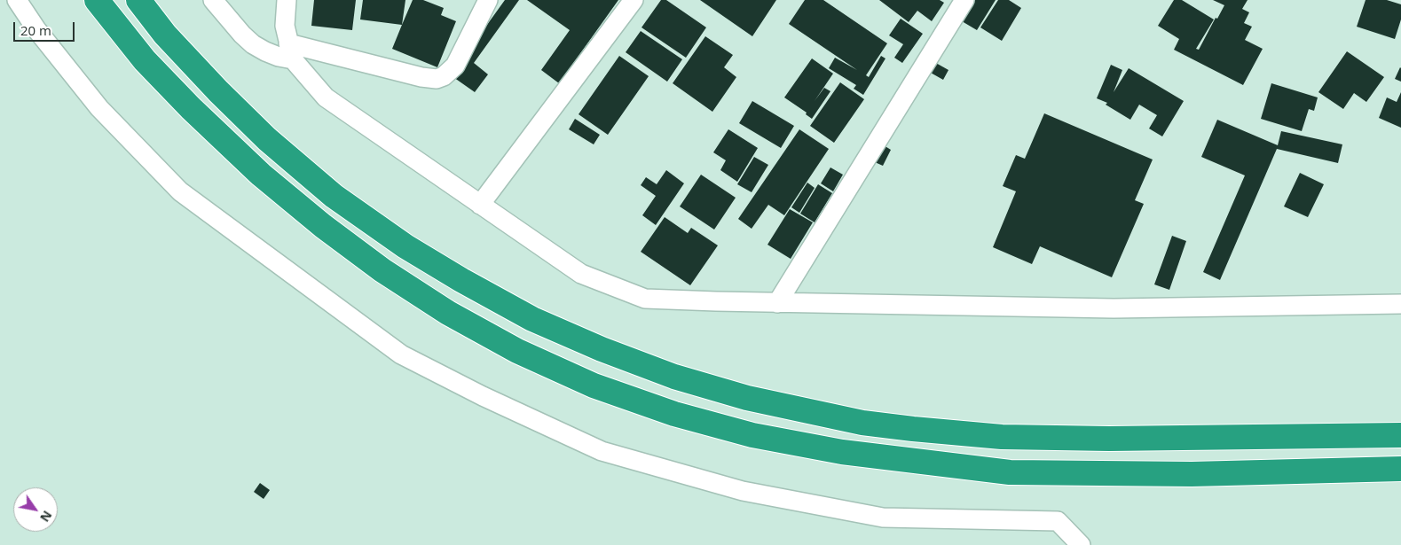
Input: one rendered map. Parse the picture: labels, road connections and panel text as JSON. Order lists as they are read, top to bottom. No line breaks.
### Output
{"scale_bar":"20 m","north":"bottom right"}
